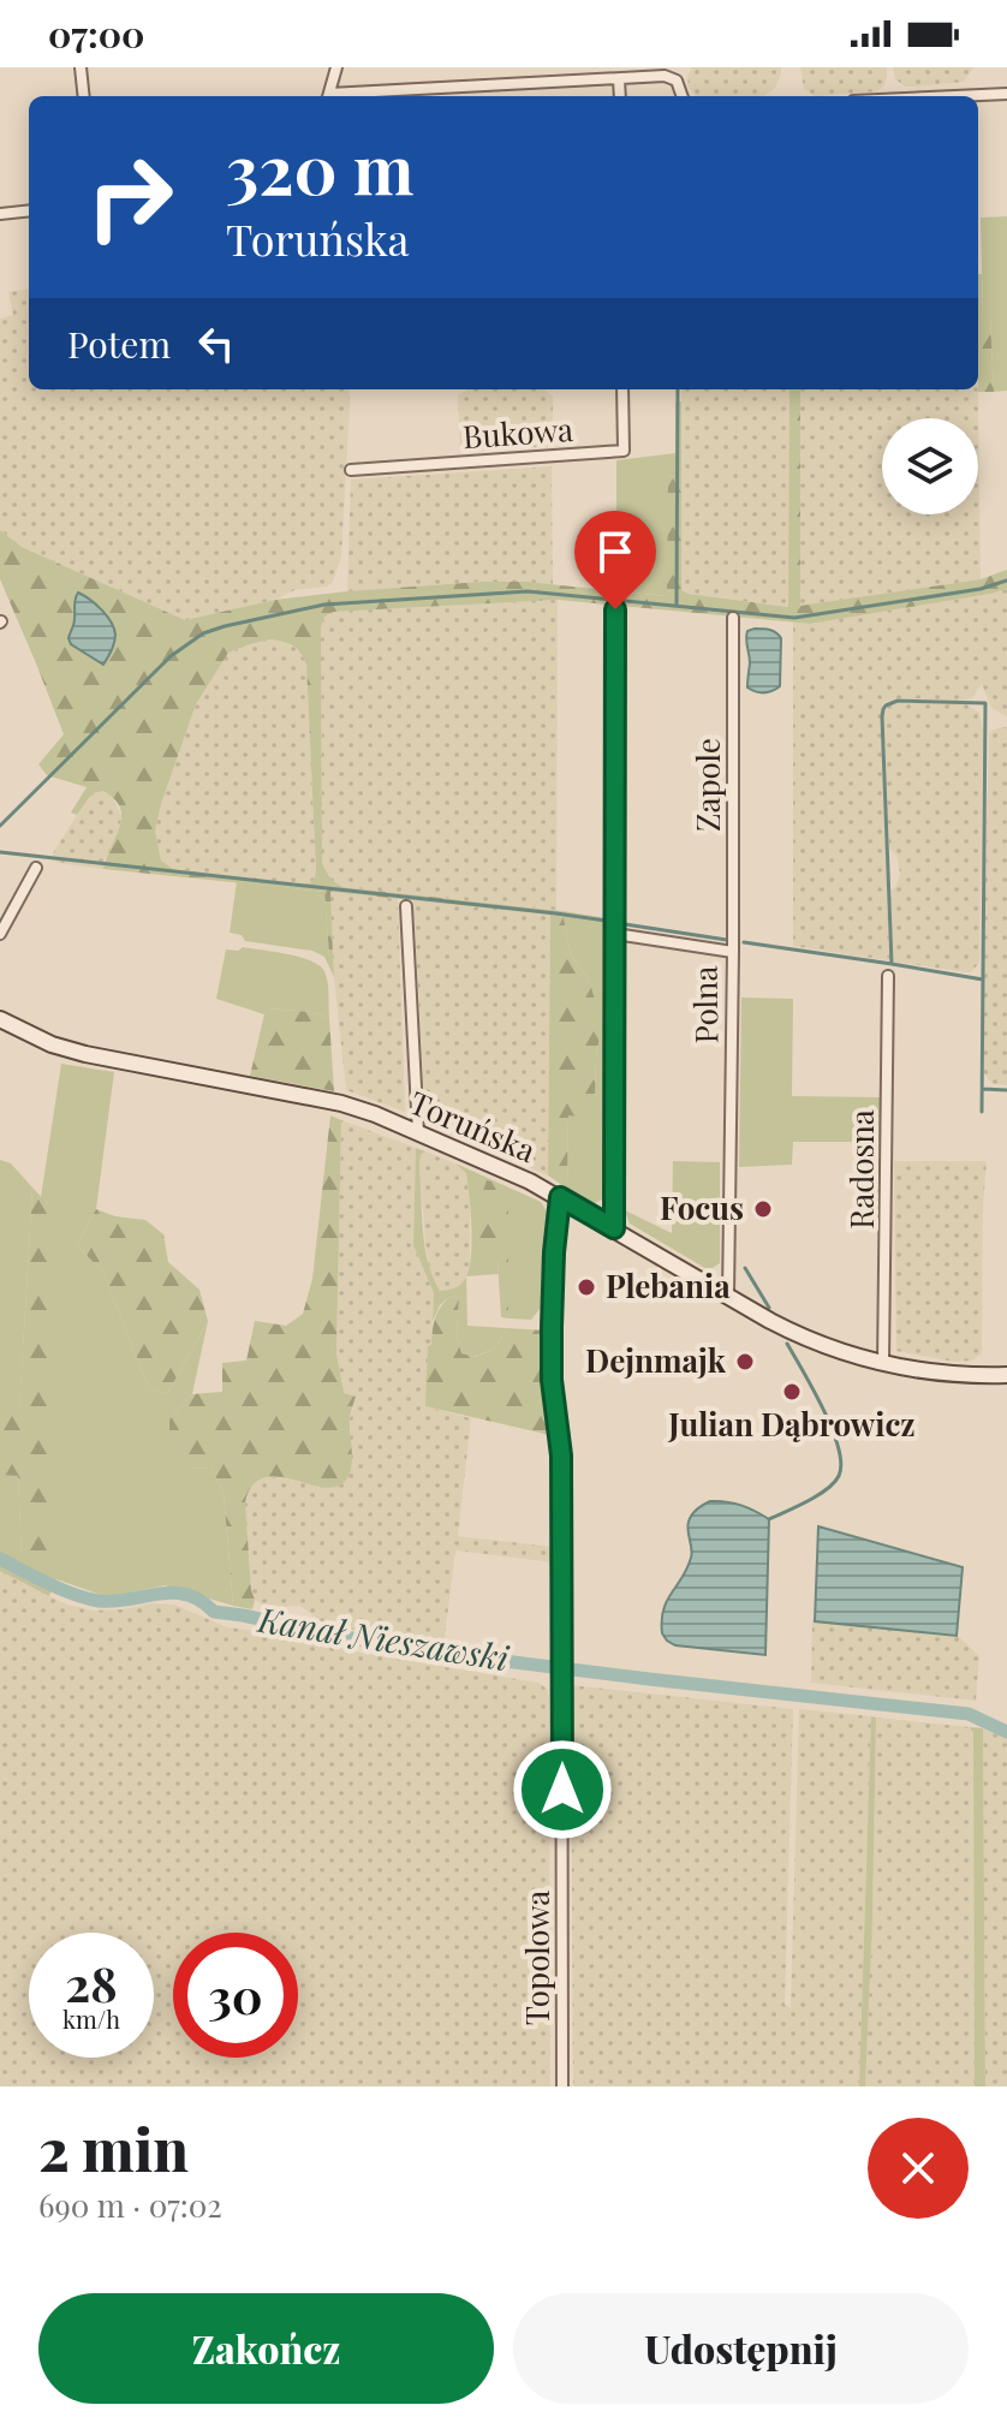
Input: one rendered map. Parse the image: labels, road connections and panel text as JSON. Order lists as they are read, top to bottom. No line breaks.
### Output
{"streets":{"main road":["Toruńska"],"street":["Bukowa","Zapole","Polna","Radosna","Topolowa"]},"crossings":[["Zapole","Polna"],["Polna","Toruńska"],["Toruńska","Radosna"],["Toruńska","Topolowa"]],"water":["Kanał Nieszawski"],"places":["Focus","Plebania","Dejnmajk","Julian Dąbrowicz"],"page":{"status":"07:00","turn":["320 m","Toruńska"],"then":"Potem","speed":"28 km/h","limit":"30","heading":["2 min","690 m · 07:02"],"buttons":["Zakończ","Udostępnij"]}}
